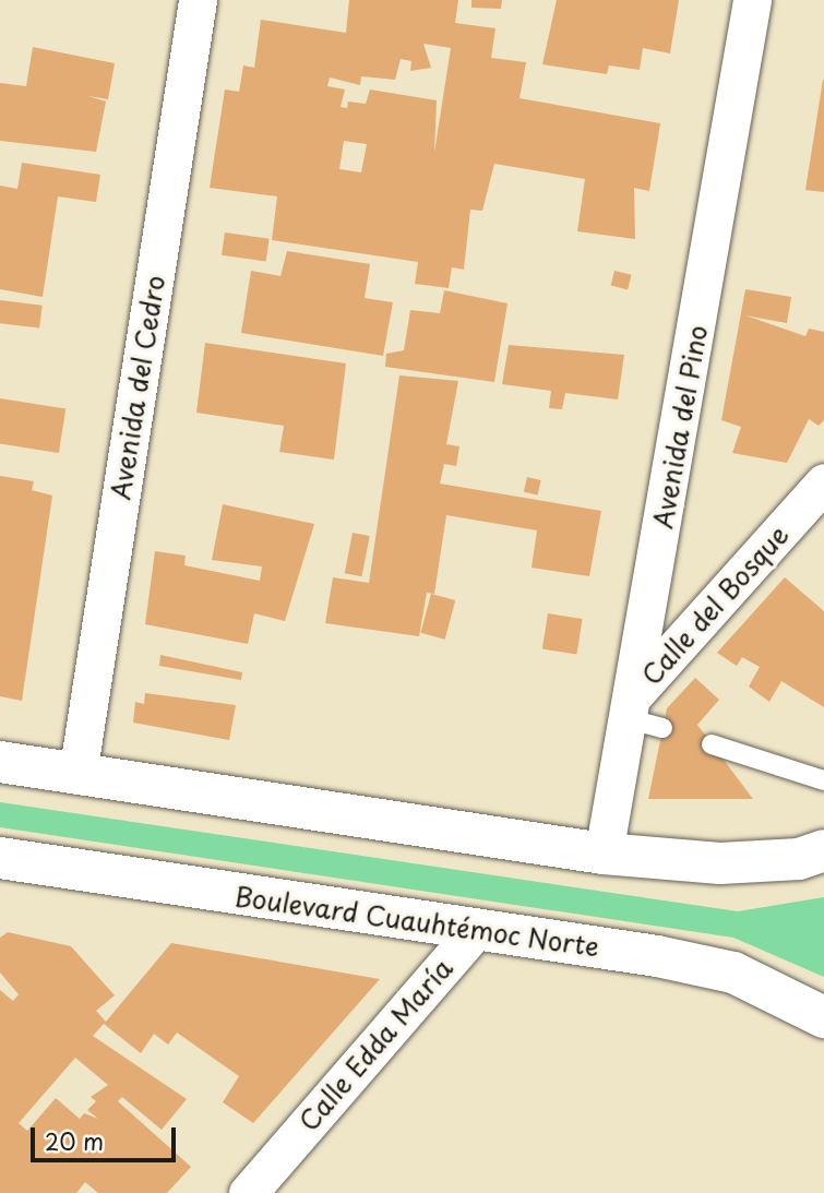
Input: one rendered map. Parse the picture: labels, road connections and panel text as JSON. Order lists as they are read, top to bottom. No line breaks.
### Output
{"streets":{"main road":["Boulevard Cuauhtémoc Norte"],"street":["Avenida del Cedro","Avenida del Pino","Calle del Bosque","Calle Edda María"]},"crossings":[["Avenida del Pino","Calle del Bosque"],["Boulevard Cuauhtémoc Norte","Calle Edda María"]],"scale_bar":"20 m"}
